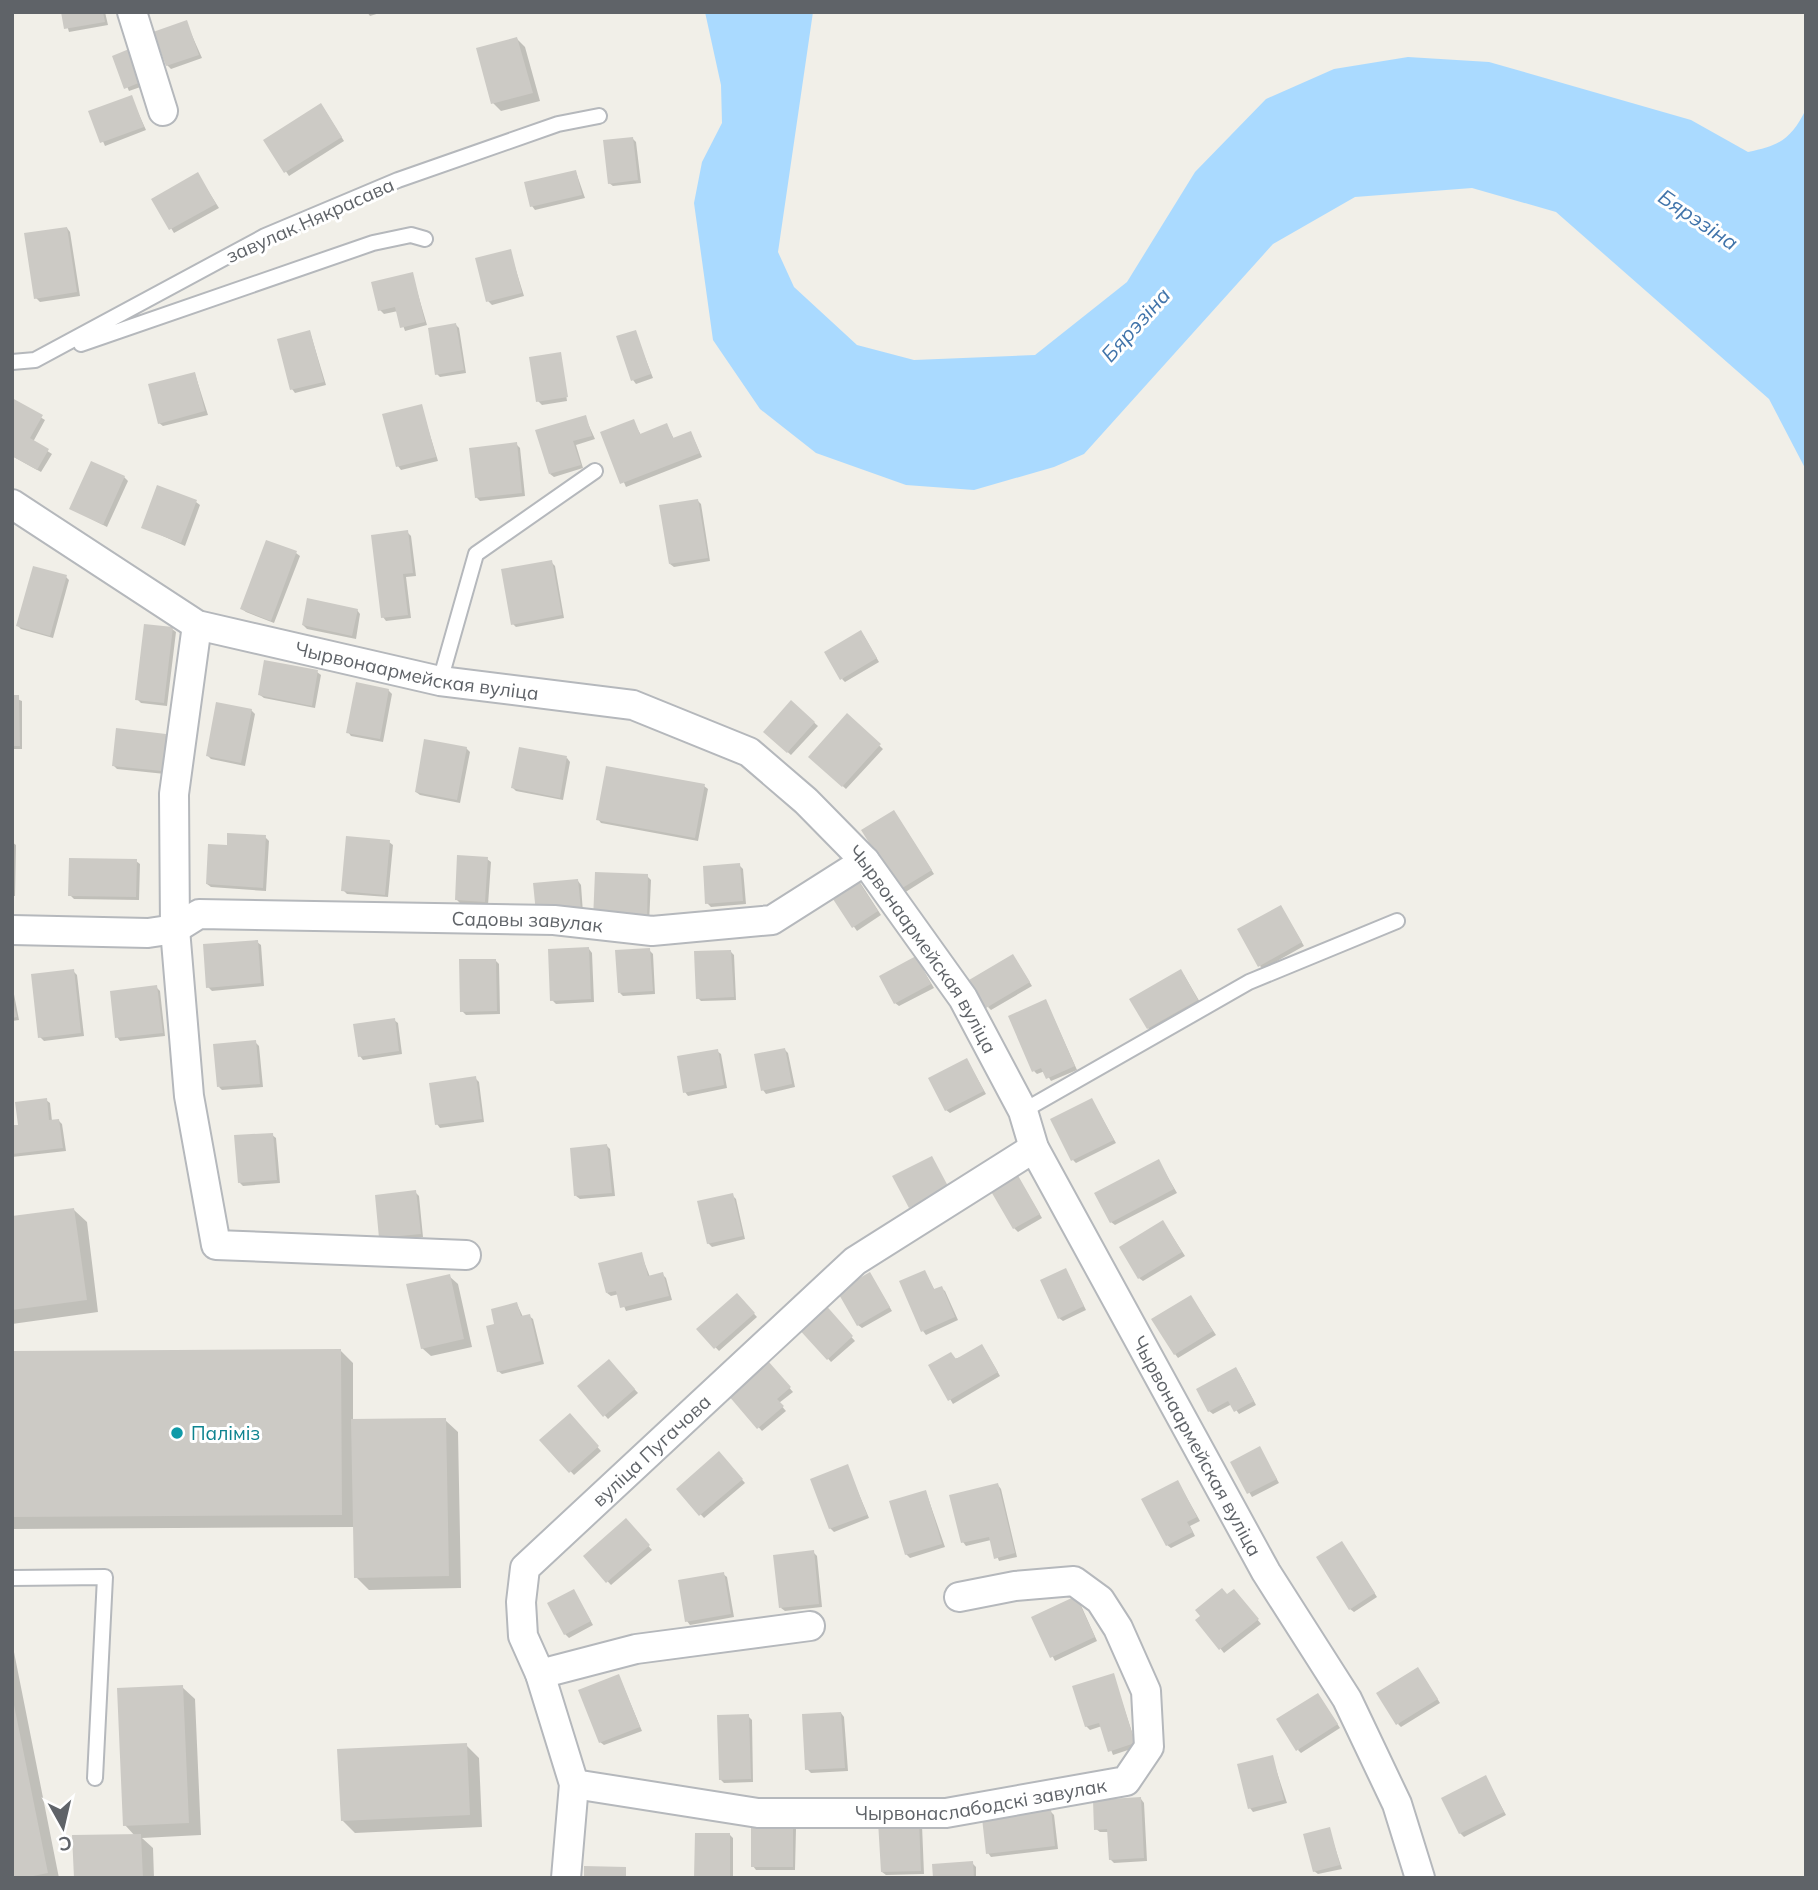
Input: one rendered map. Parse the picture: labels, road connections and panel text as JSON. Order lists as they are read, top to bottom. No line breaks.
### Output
{"streets":{"street":["Чырвонаармейская вуліца","Садовы завулак","вуліца Пугачова","Чырвонаслабодскі завулак"],"lane":["завулак Някрасава"]},"crossings":[["Чырвонаармейская вуліца","Садовы завулак"],["Чырвонаармейская вуліца","вуліца Пугачова"],["вуліца Пугачова","Чырвонаслабодскі завулак"]],"water":["Бярэзіна"],"places":["Паліміз"],"north":"bottom"}
